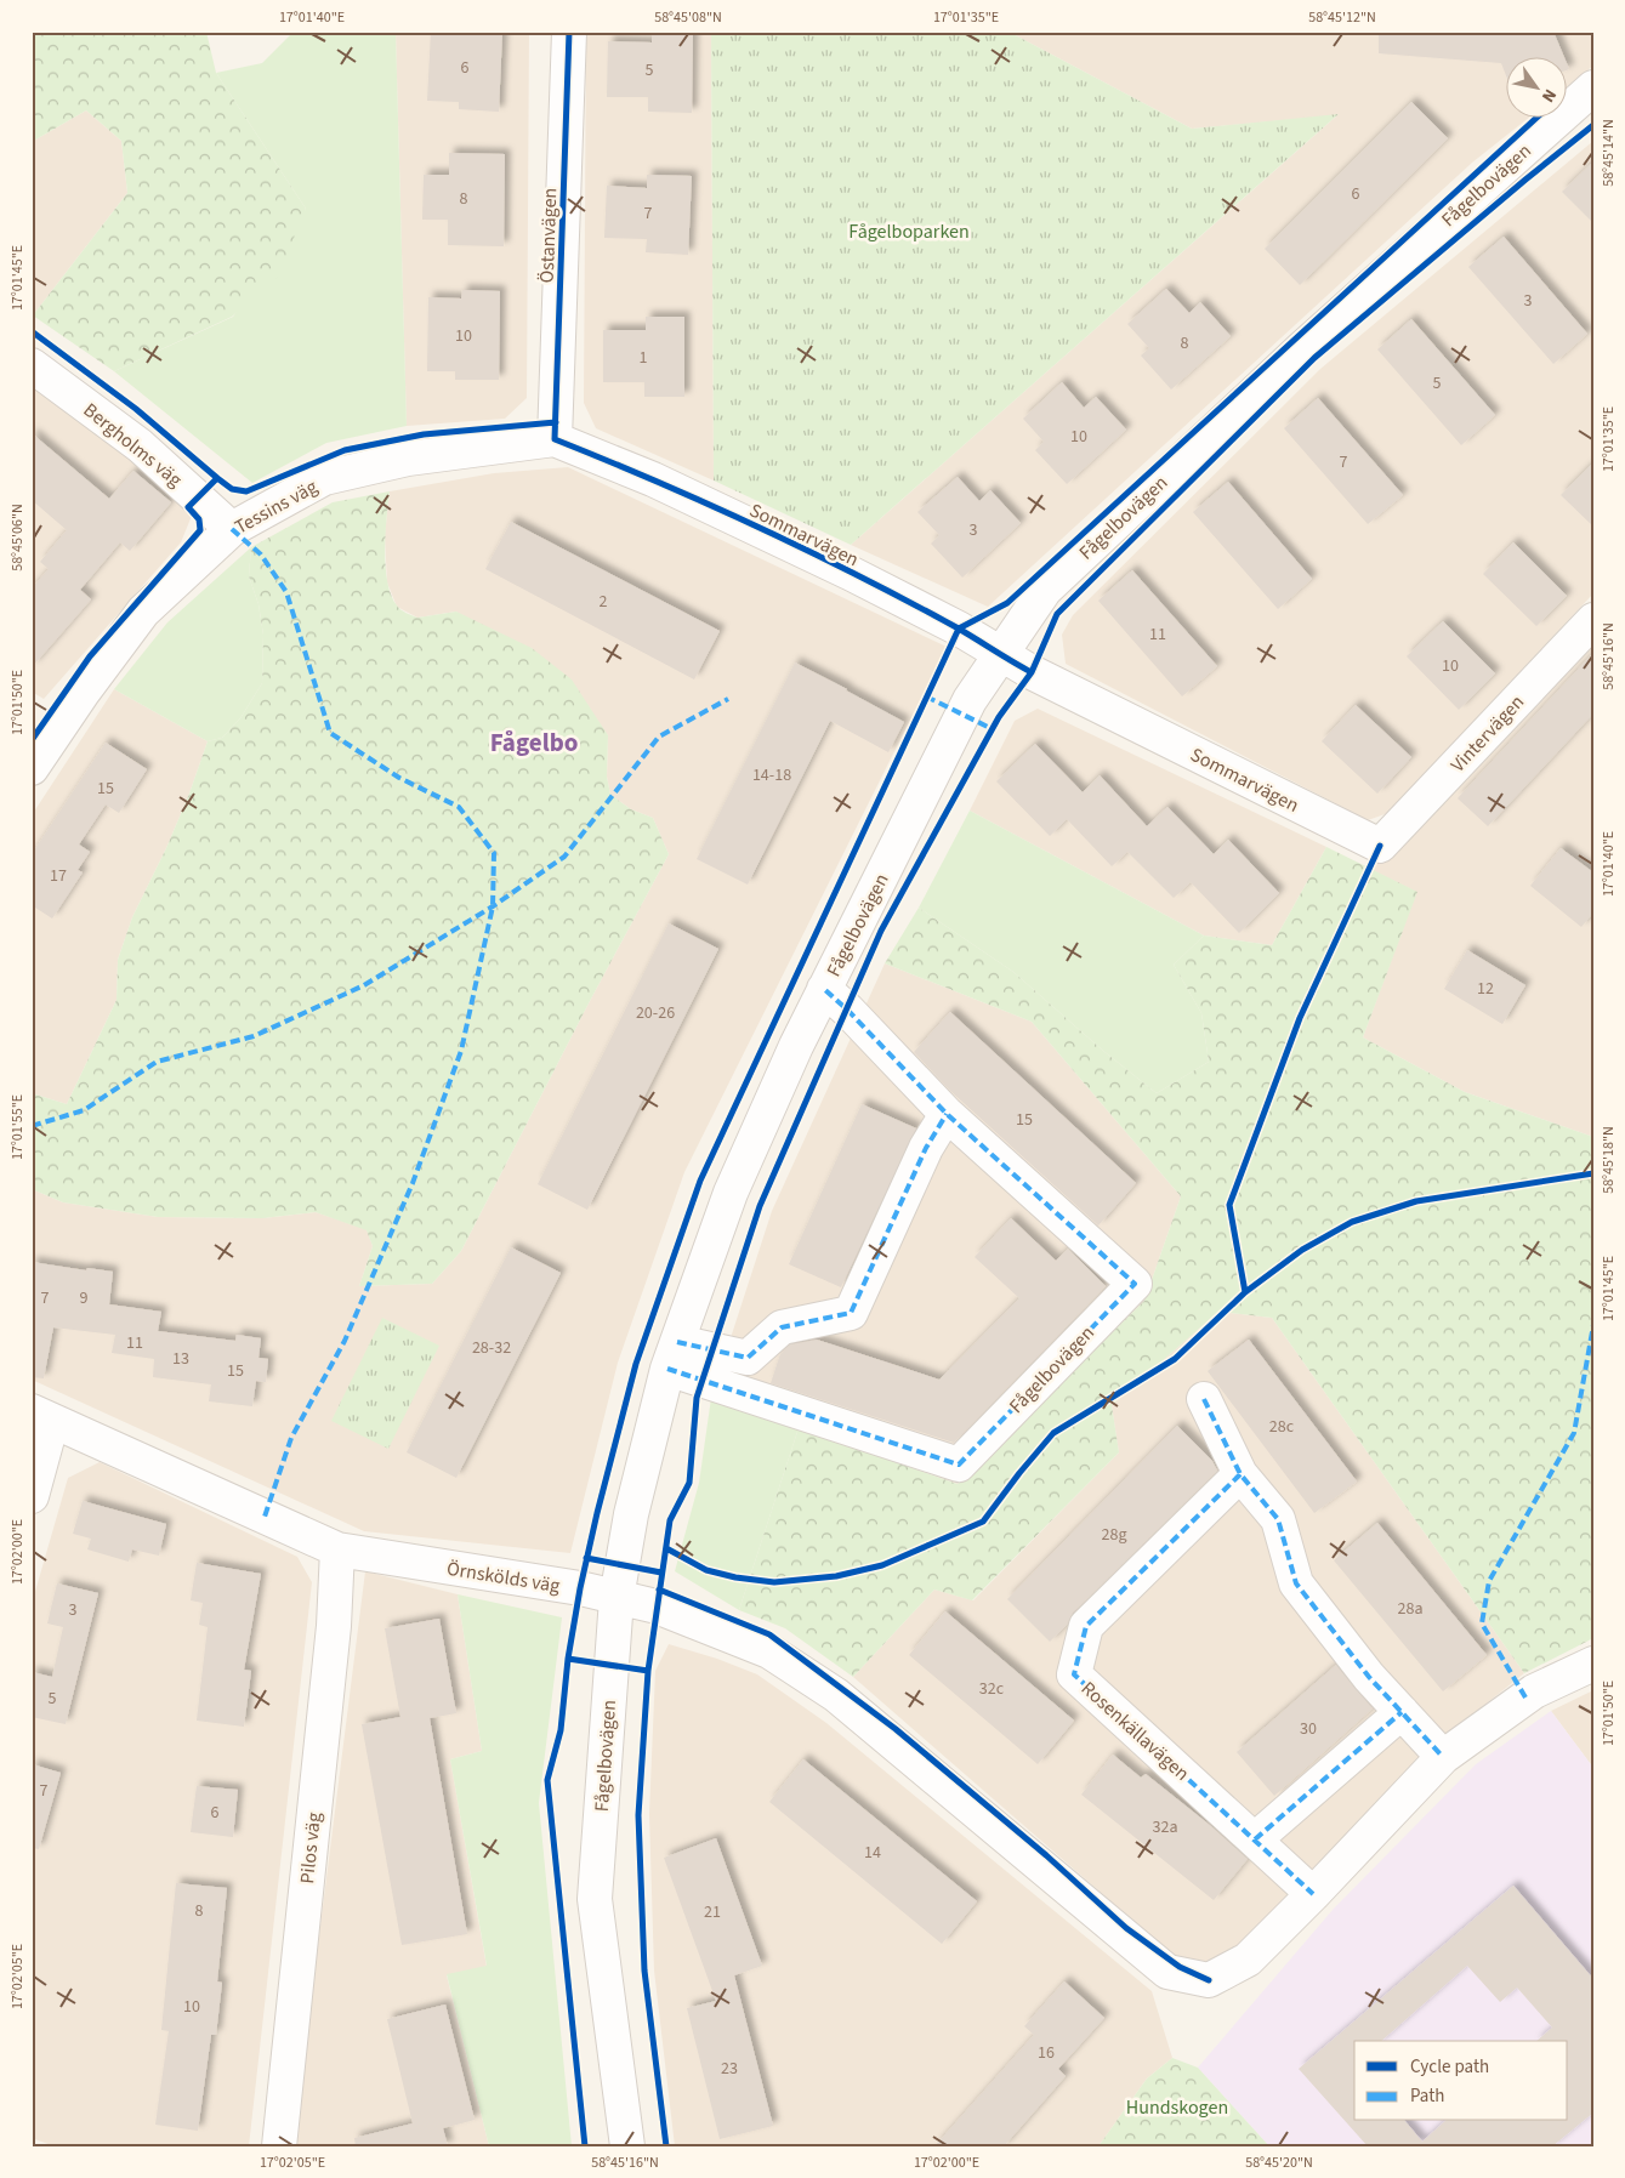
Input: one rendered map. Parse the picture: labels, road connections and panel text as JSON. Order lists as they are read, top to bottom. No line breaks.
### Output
{"streets":{"street":["Fågelbovägen","Östanvägen","Bergholms väg","Tessins väg","Sommarvägen","Vintervägen","Örnskölds väg","Rosenkällavägen","Pilos väg"]},"crossings":[["Fågelbovägen","Sommarvägen"],["Fågelbovägen","Örnskölds väg"],["Östanvägen","Tessins väg"],["Östanvägen","Sommarvägen"],["Bergholms väg","Tessins väg"],["Tessins väg","Sommarvägen"],["Sommarvägen","Vintervägen"],["Örnskölds väg","Rosenkällavägen"],["Örnskölds väg","Pilos väg"]],"districts":["Fågelbo"],"parks":["Fågelboparken","Hundskogen"],"house_numbers":["6","5","6","8","7","3","10","8","1","5","10","7","3","2","11","10","14-18","15","17","12","20-26","15","7","9","11","28-32","13","15","28c","28g","28a","3","32c","5","30","7","6","32a","14","8","21","10","16","23"],"legend":["Cycle path","Path"],"north":"bottom right","coordinates":["17°01'40\"E","58°45'08\"N","17°01'35\"E","58°45'12\"N","58°45'14\"N","17°01'45\"E","58°45'06\"N","58°45'16\"N","17°01'50\"E","17°01'55\"E","58°45'18\"N","17°02'00\"E","17°02'05\"E","58°45'20\"N"]}
